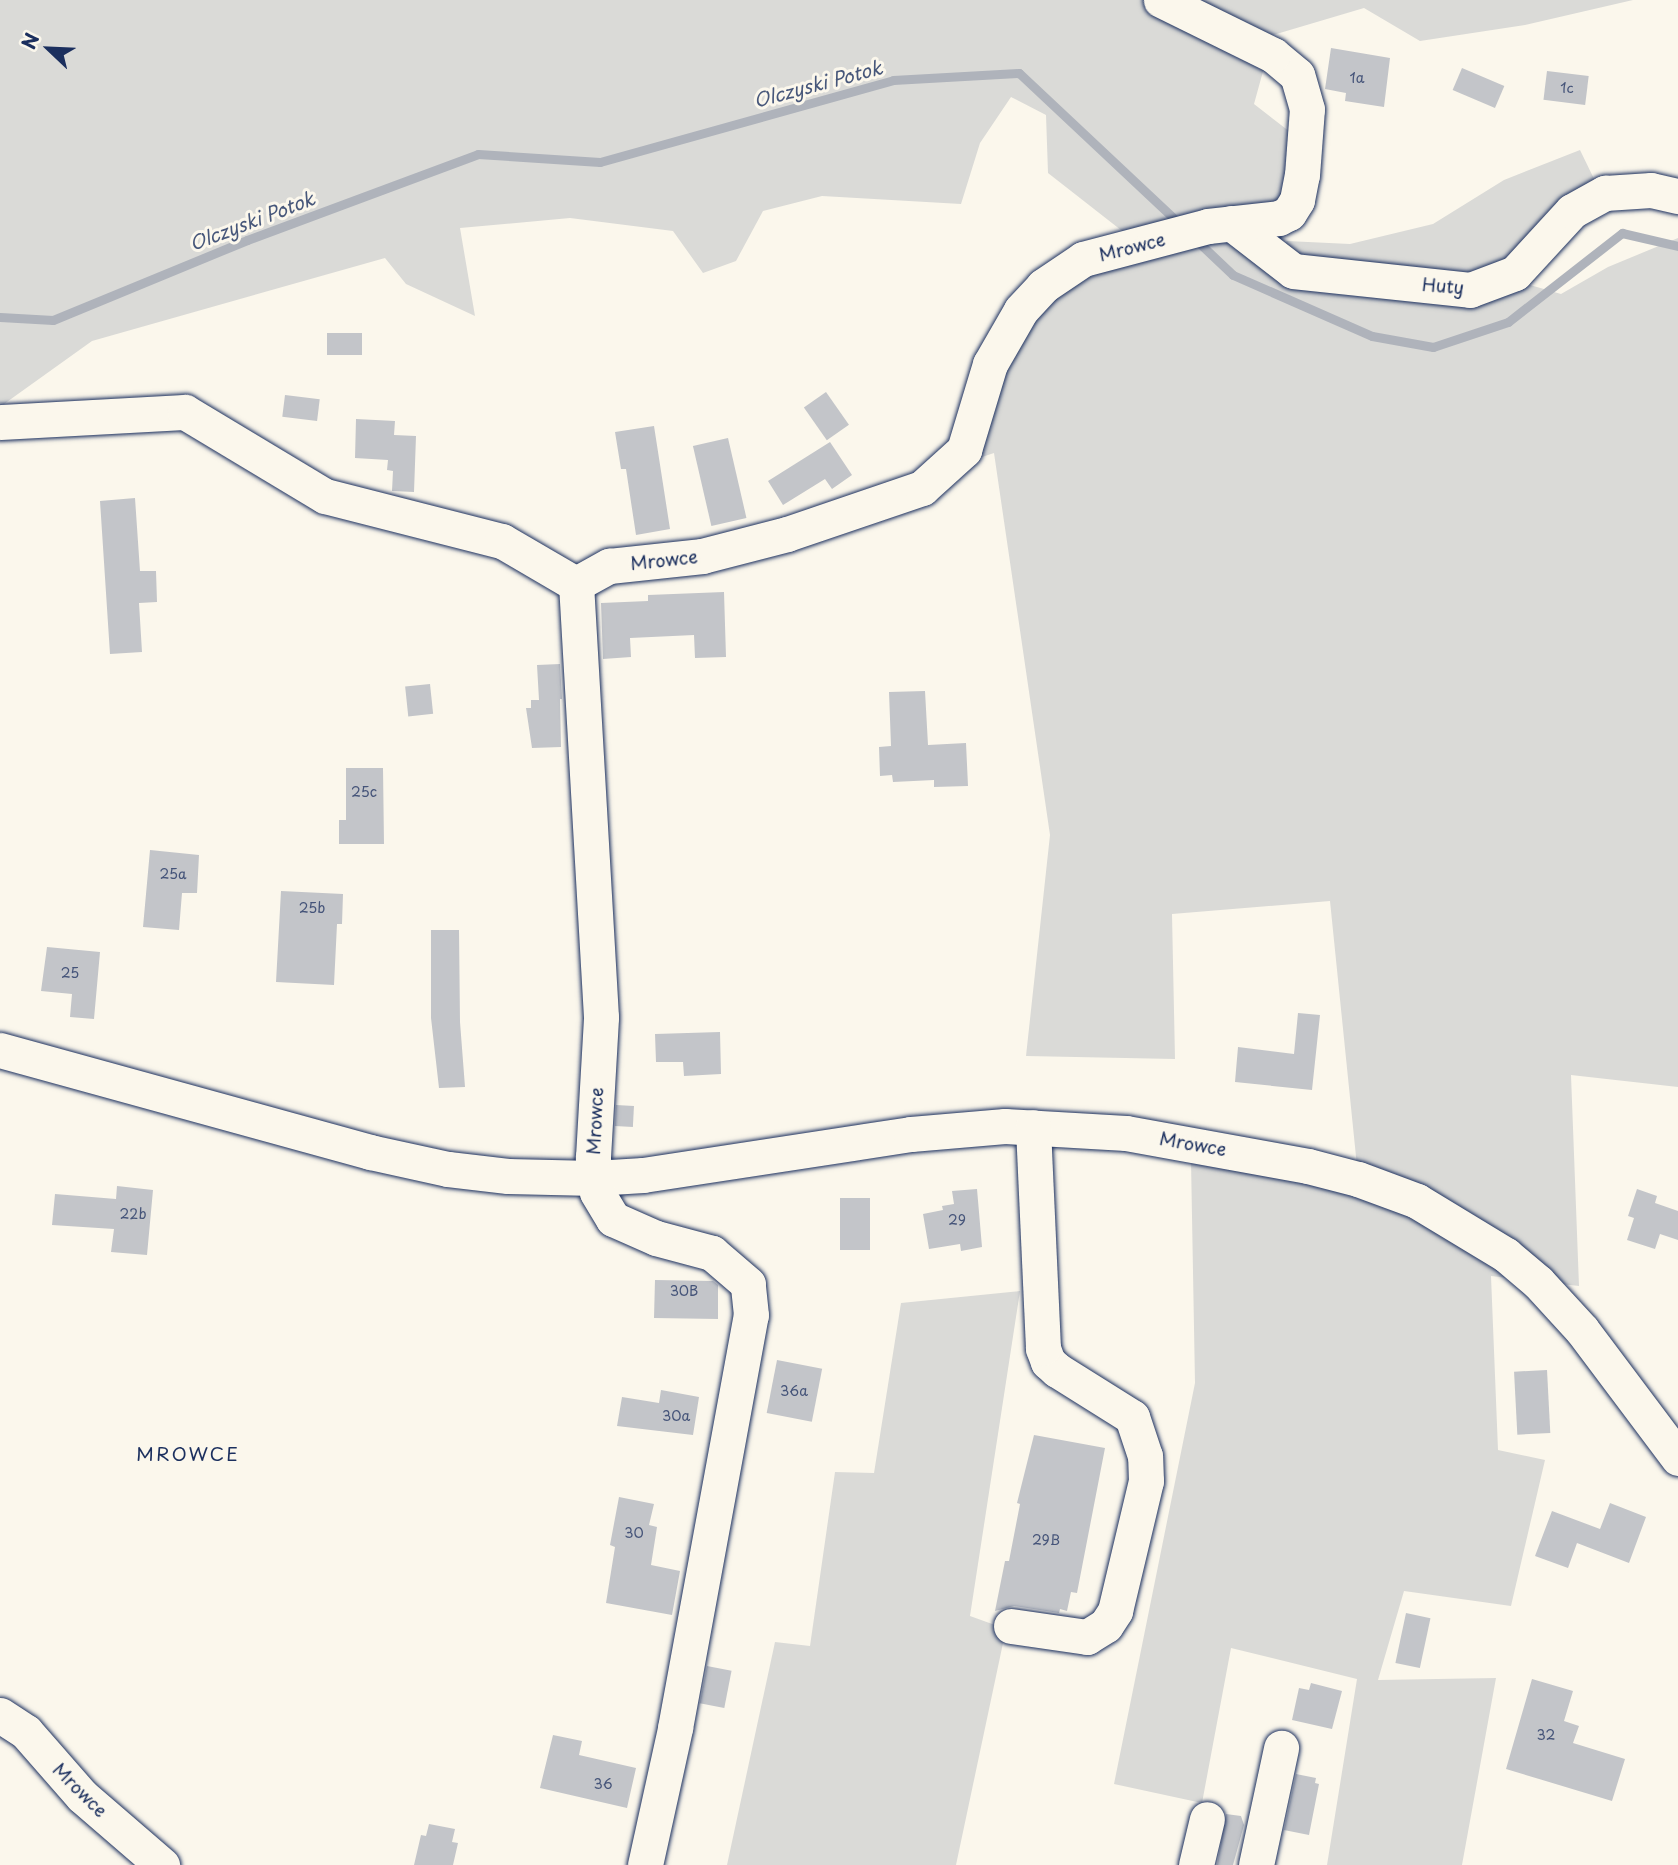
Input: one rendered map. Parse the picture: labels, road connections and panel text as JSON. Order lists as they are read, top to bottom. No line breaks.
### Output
{"streets":{"street":["Mrowce","Huty"]},"crossings":[["Mrowce","Huty"]],"districts":["MROWCE"],"water":["Olczyski Potok"],"house_numbers":["1a","1c","25c","25a","25b","25","22b","29","30B","36a","30a","30","29B","32","36"],"north":"top left"}
